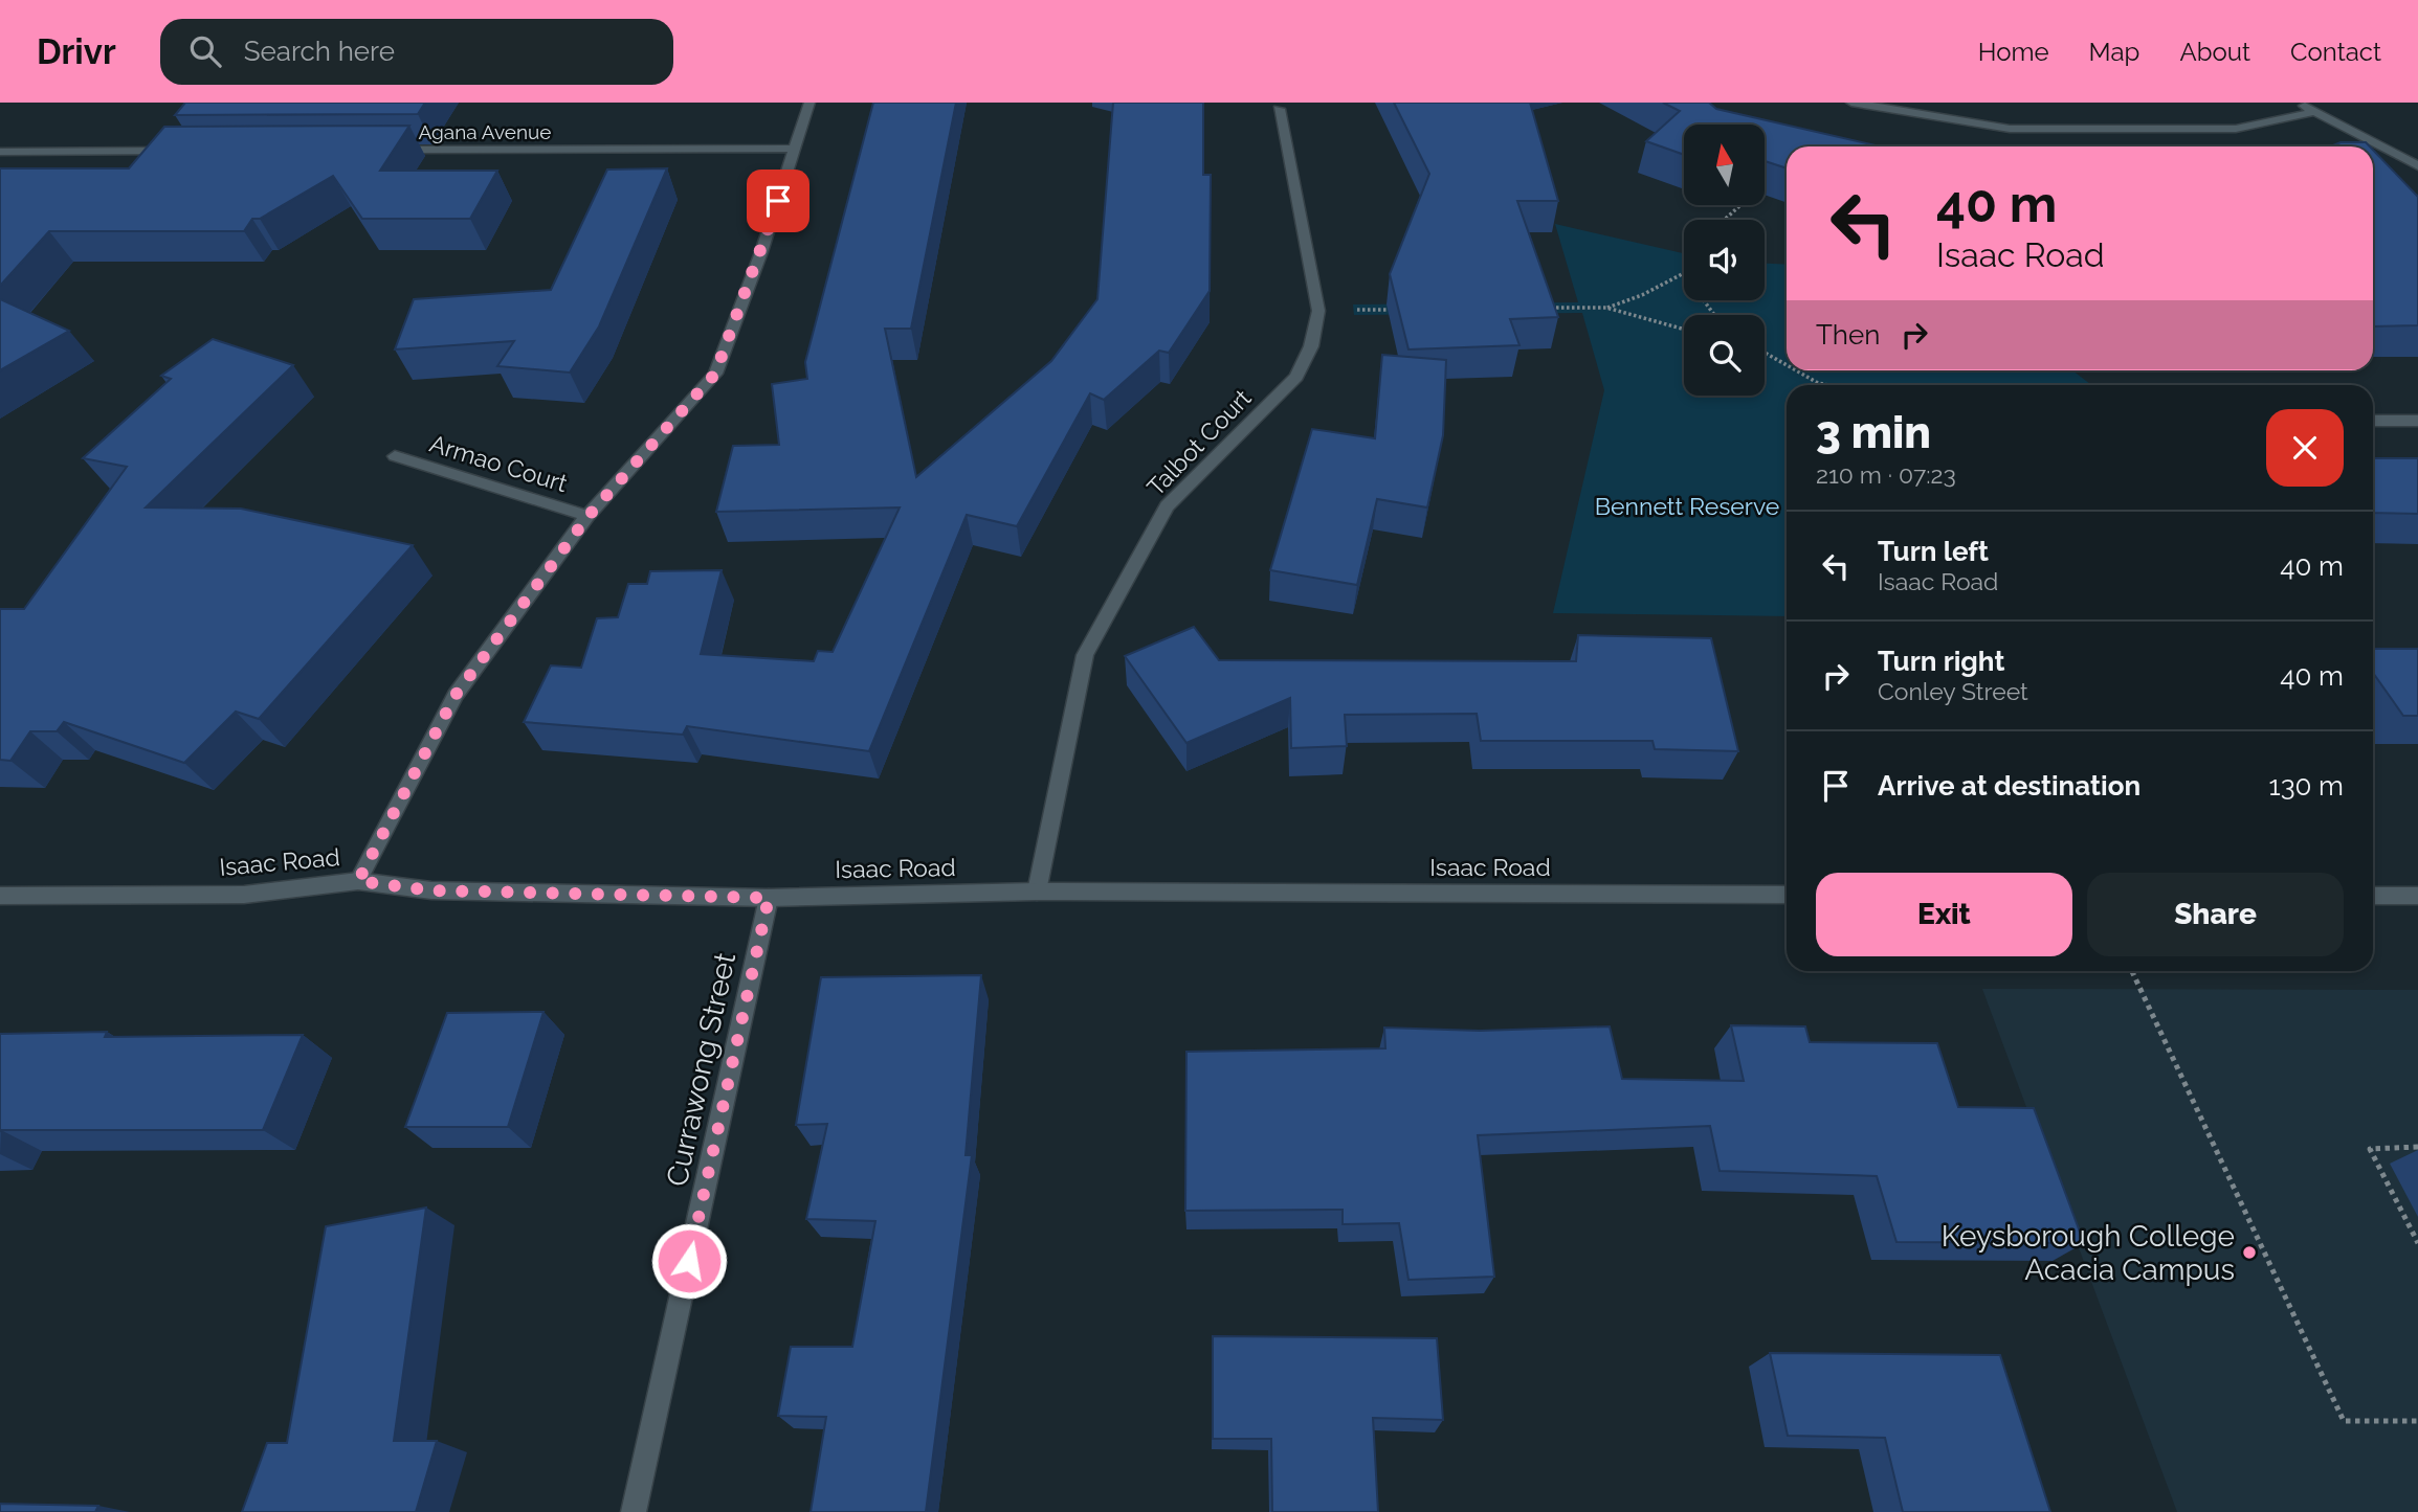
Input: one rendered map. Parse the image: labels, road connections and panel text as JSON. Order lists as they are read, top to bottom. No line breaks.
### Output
{"streets":{"street":["Agana Avenue","Talbot Court","Armao Court","Isaac Road","Currawong Street"]},"crossings":[["Talbot Court","Isaac Road"],["Isaac Road","Currawong Street"]],"parks":["Bennett Reserve"],"places":["Keysborough College Acacia Campus"],"north":"top","page":{"header":"Drivr","search":"Search here","nav":["Home","Map","About","Contact"],"turn":["40 m","Isaac Road"],"then":"Then","heading":["3 min","210 m · 07:23"],"list":[{"name":"Turn left","note":"Isaac Road","value":"40 m"},{"name":"Turn right","note":"Conley Street","value":"40 m"},{"name":"Arrive at destination","value":"130 m"}],"buttons":["Exit","Share"]}}
